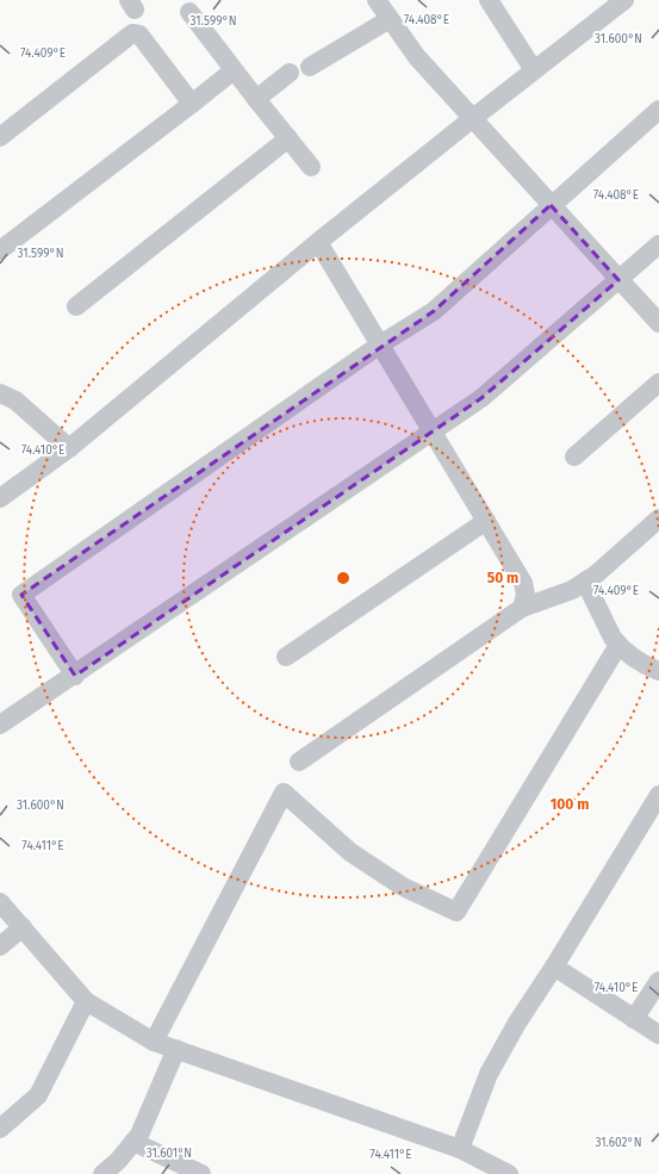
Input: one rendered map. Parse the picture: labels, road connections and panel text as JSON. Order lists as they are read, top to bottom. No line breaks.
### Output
{"coordinates":["74.408°E","31.599°N","31.600°N","74.409°E","74.410°E","74.411°E","31.602°N","31.601°N"],"rings":["50 m","100 m"]}
